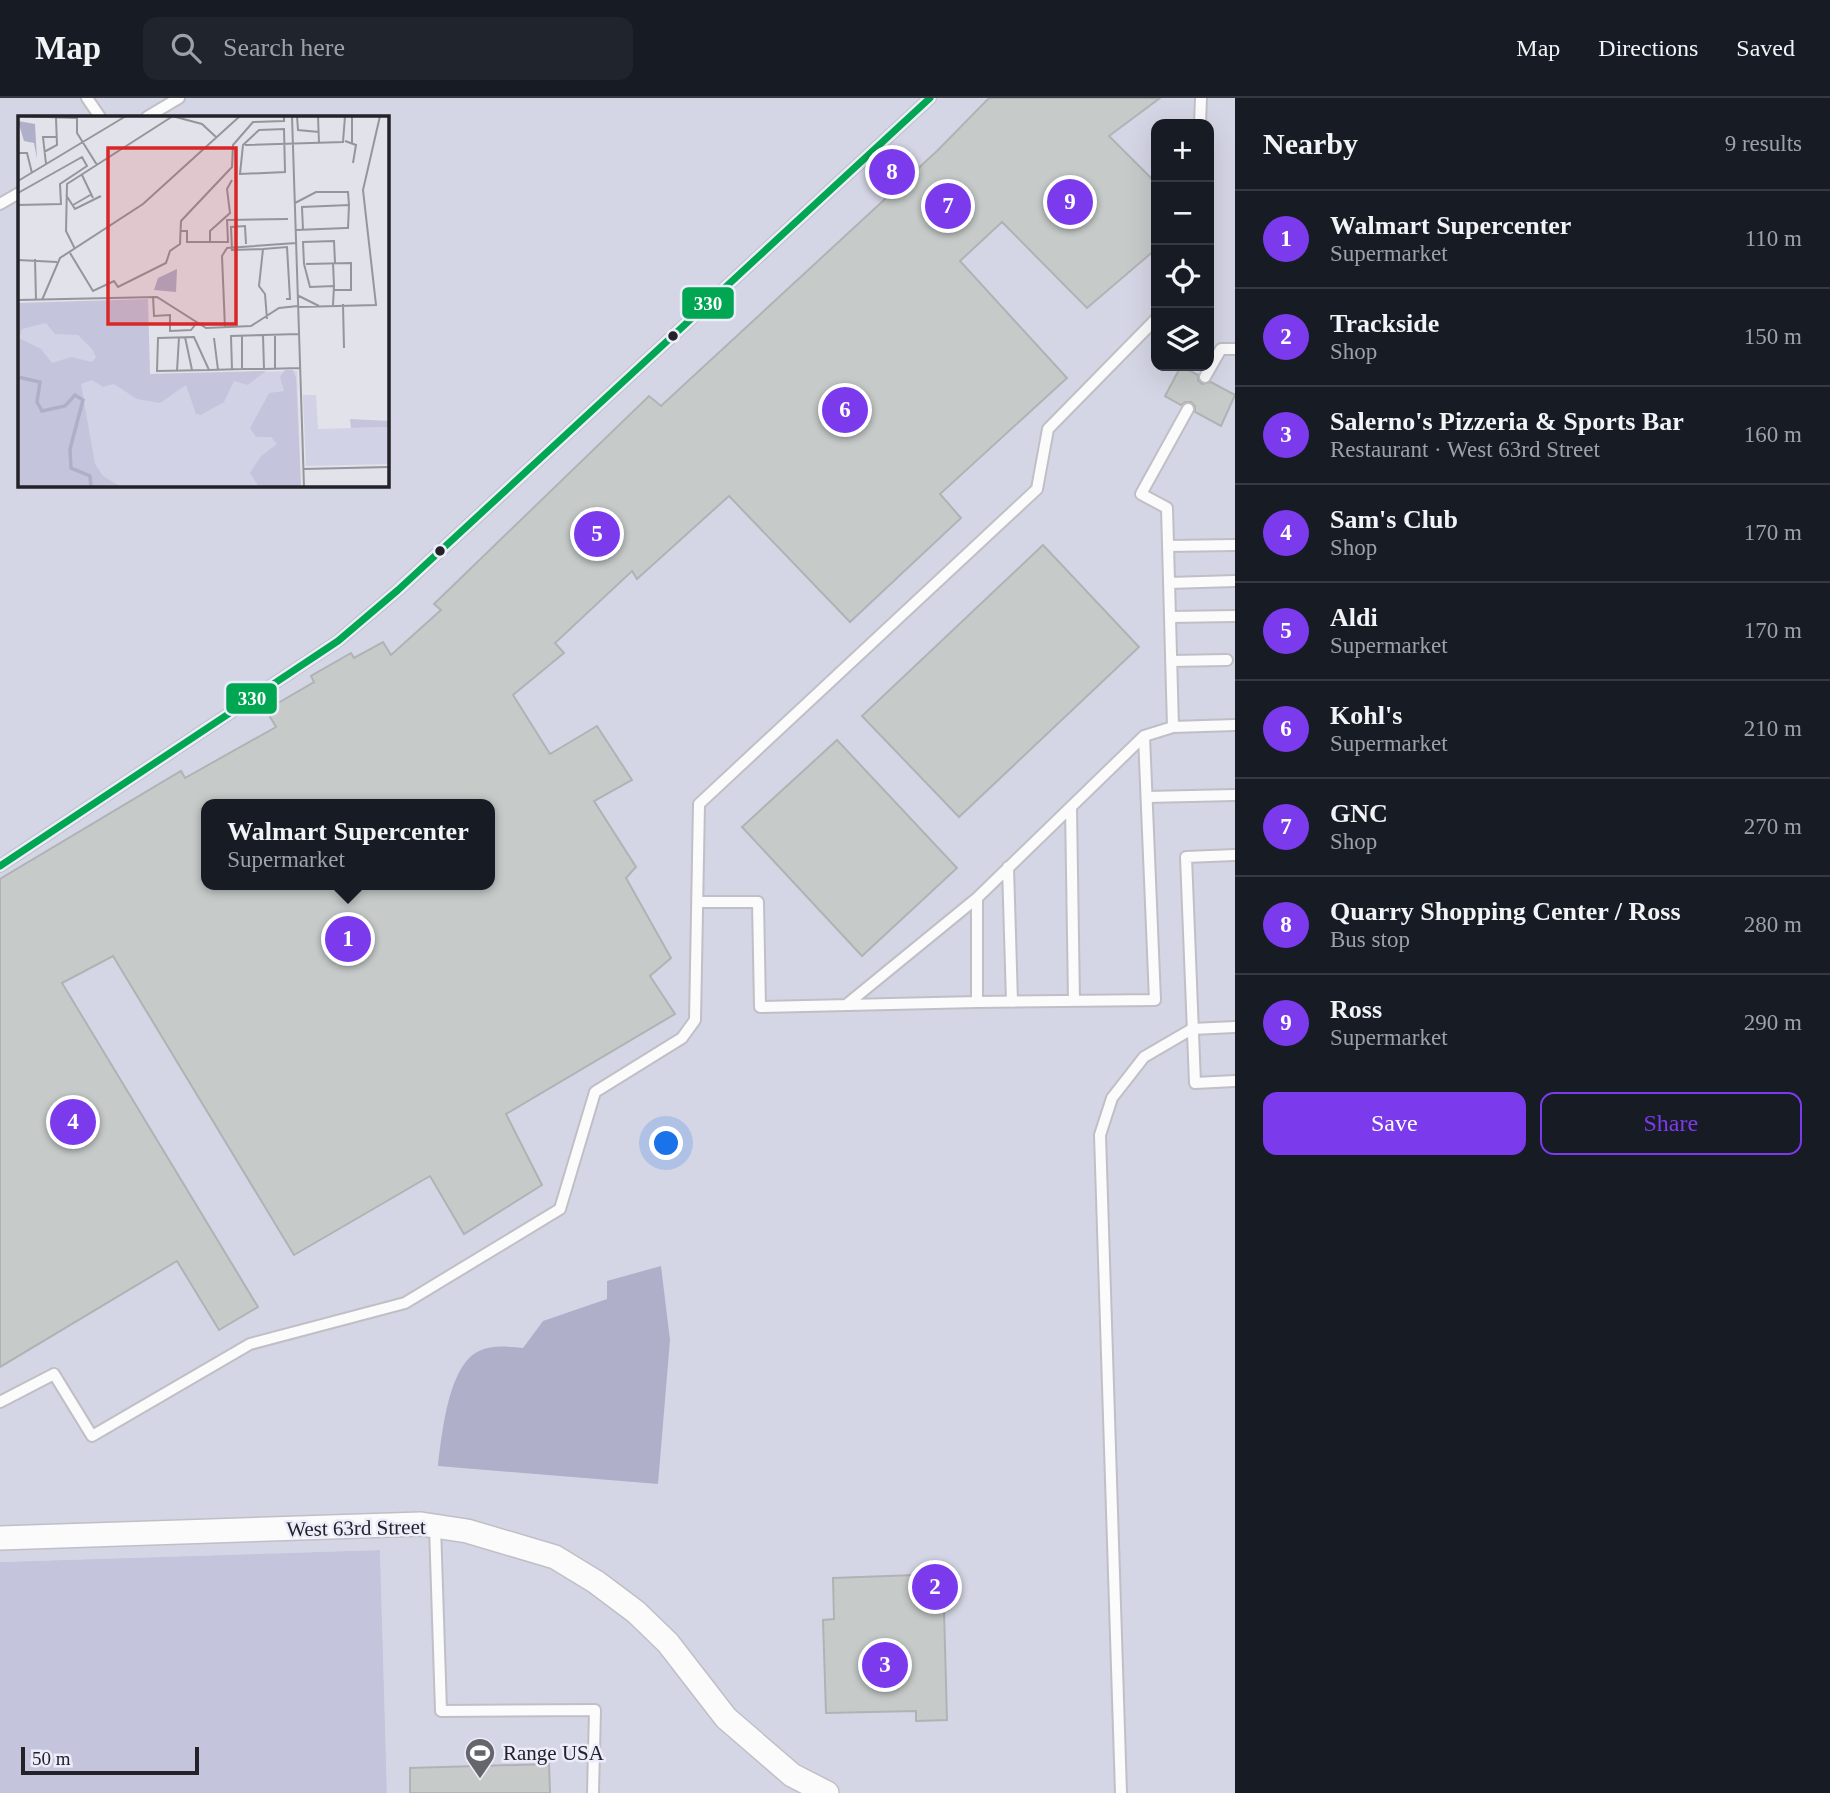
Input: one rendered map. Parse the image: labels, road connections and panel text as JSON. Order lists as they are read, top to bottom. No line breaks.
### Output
{"streets":{"street":["West 63rd Street"]},"places":{"sports":["Range USA"]},"lines":["transit line 330"],"scale_bar":"50 m","page":{"header":"Map","search":"Search here","nav":["Map","Directions","Saved"],"heading":["Nearby","9 results"],"map_buttons":["+","−"],"pins":["8","9","7","6","5","1","4","2","3"],"list":[{"mark":"1","name":"Walmart Supercenter","note":"Supermarket","value":"110 m"},{"mark":"2","name":"Trackside","note":"Shop","value":"150 m"},{"mark":"3","name":"Salerno's Pizzeria & Sports Bar","note":"Restaurant · West 63rd Street","value":"160 m"},{"mark":"4","name":"Sam's Club","note":"Shop","value":"170 m"},{"mark":"5","name":"Aldi","note":"Supermarket","value":"170 m"},{"mark":"6","name":"Kohl's","note":"Supermarket","value":"210 m"},{"mark":"7","name":"GNC","note":"Shop","value":"270 m"},{"mark":"8","name":"Quarry Shopping Center / Ross","note":"Bus stop","value":"280 m"},{"mark":"9","name":"Ross","note":"Supermarket","value":"290 m"}],"popup":["Walmart Supercenter","Supermarket"],"buttons":["Save","Share"],"scale":"50 m"}}
